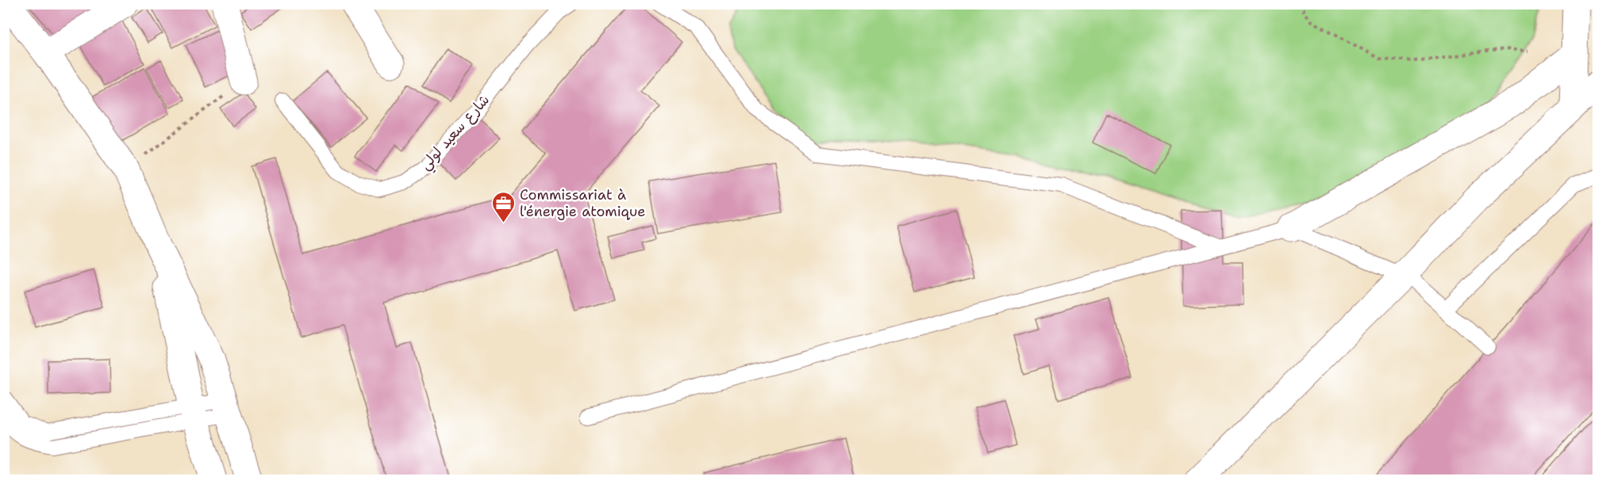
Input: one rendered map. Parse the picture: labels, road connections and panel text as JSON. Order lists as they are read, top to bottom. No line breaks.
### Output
{"streets":{"lane":["شارع سعيد لولي"]},"places":{"office":["Commissariat à l'énergie atomique"]}}
